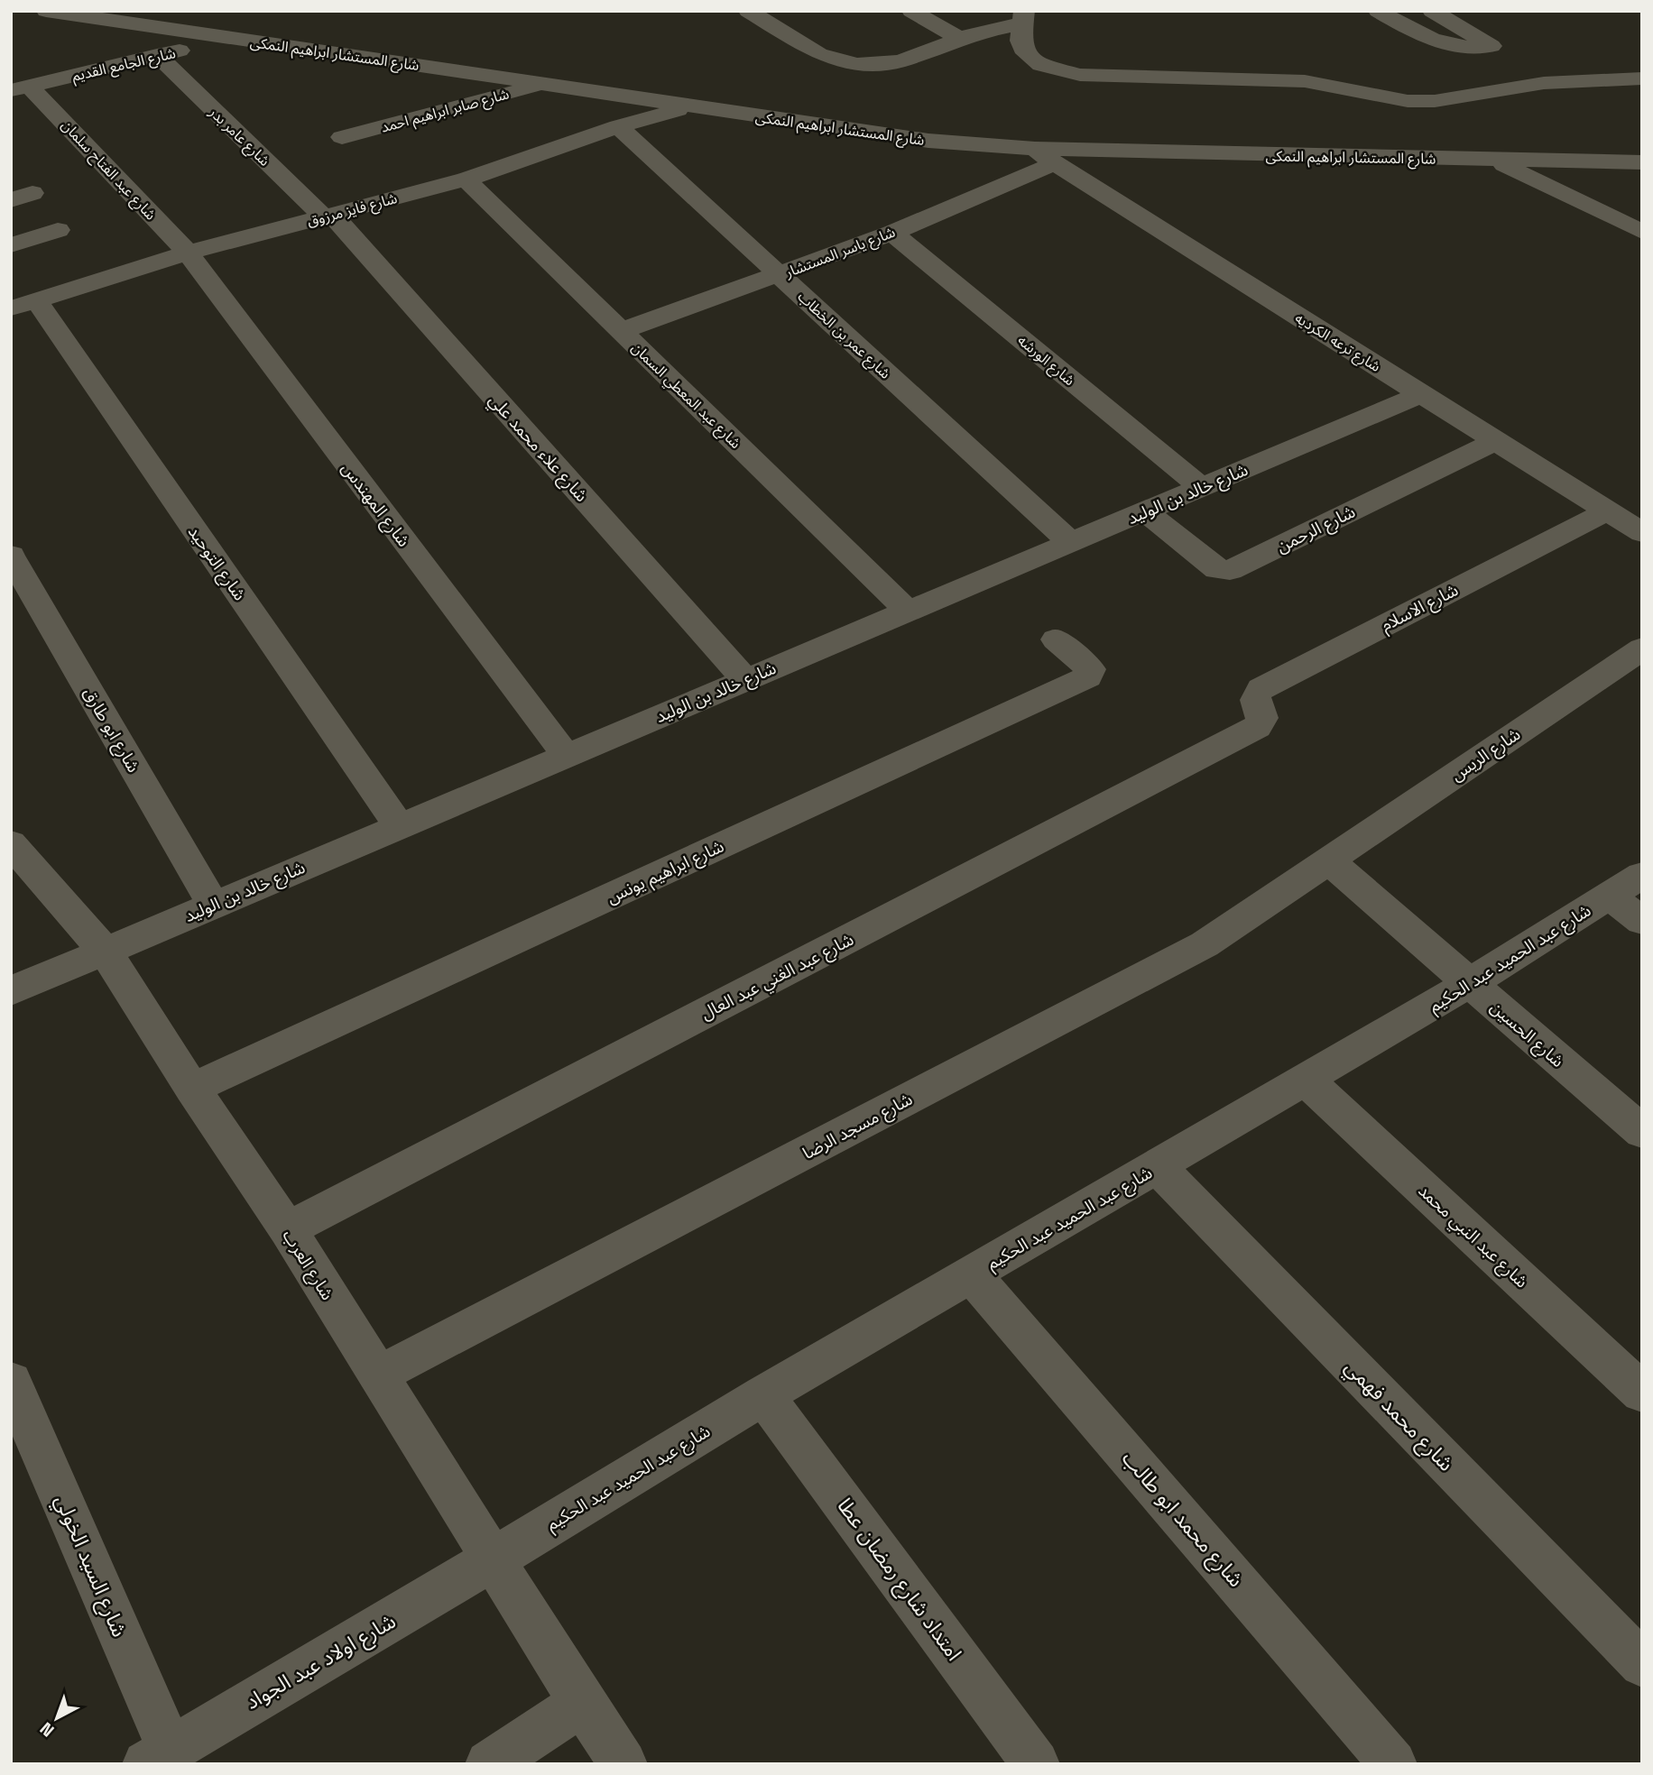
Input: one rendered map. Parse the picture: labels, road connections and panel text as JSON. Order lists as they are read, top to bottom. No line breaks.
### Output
{"streets":{"street":["شارع المستشار ابراهيم النمكى","شارع الجامع القديم","شارع صابر ابراهيم احمد","شارع عامر بدر","شارع عبد الفتاح سلمان","شارع فايز مرزوق","شارع ياسر المستشار","شارع عمر بن الخطاب","شارع ترعه الكرديه","شارع الورشه","شارع عبد المعطي السمان","شارع علاء محمد علي","شارع خالد بن الوليد","شارع المهندس","شارع الرحمن","شارع التوحيد","شارع الاسلام","شارع ابو طارق","شارع الريس","شارع ابراهيم يونس","شارع عبد الحميد عبد الحكيم","شارع عبد الغني عبد العال","شارع الحسين","شارع مسجد الرضا","شارع عبد النبي محمد","شارع العرب","شارع محمد فهمي","شارع محمد ابو طالب","شارع السيد الخولي","امتداد شارع رمضان عطا","شارع اولاد عبد الجواد"]},"crossings":[["شارع المستشار ابراهيم النمكى","شارع الجامع القديم"],["شارع المستشار ابراهيم النمكى","شارع صابر ابراهيم احمد"],["شارع المستشار ابراهيم النمكى","شارع فايز مرزوق"],["شارع المستشار ابراهيم النمكى","شارع ياسر المستشار"],["شارع المستشار ابراهيم النمكى","شارع ترعه الكرديه"],["شارع الجامع القديم","شارع عامر بدر"],["شارع الجامع القديم","شارع عبد الفتاح سلمان"],["شارع عامر بدر","شارع فايز مرزوق"],["شارع عامر بدر","شارع علاء محمد علي"],["شارع عبد الفتاح سلمان","شارع فايز مرزوق"],["شارع عبد الفتاح سلمان","شارع المهندس"],["شارع فايز مرزوق","شارع عمر بن الخطاب"],["شارع فايز مرزوق","شارع عبد المعطي السمان"],["شارع فايز مرزوق","شارع علاء محمد علي"],["شارع فايز مرزوق","شارع المهندس"],["شارع فايز مرزوق","شارع التوحيد"],["شارع ياسر المستشار","شارع عمر بن الخطاب"],["شارع ياسر المستشار","شارع ترعه الكرديه"],["شارع ياسر المستشار","شارع الورشه"],["شارع ياسر المستشار","شارع عبد المعطي السمان"],["شارع عمر بن الخطاب","شارع خالد بن الوليد"],["شارع ترعه الكرديه","شارع خالد بن الوليد"],["شارع ترعه الكرديه","شارع الرحمن"],["شارع ترعه الكرديه","شارع الاسلام"],["شارع الورشه","شارع خالد بن الوليد"],["شارع عبد المعطي السمان","شارع خالد بن الوليد"],["شارع علاء محمد علي","شارع خالد بن الوليد"],["شارع خالد بن الوليد","شارع المهندس"],["شارع خالد بن الوليد","شارع الرحمن"],["شارع خالد بن الوليد","شارع التوحيد"],["شارع خالد بن الوليد","شارع ابو طارق"],["شارع خالد بن الوليد","شارع العرب"],["شارع الاسلام","شارع عبد الغني عبد العال"],["شارع الريس","شارع الحسين"],["شارع الريس","شارع مسجد الرضا"],["شارع ابراهيم يونس","شارع العرب"],["شارع عبد الحميد عبد الحكيم","شارع الحسين"],["شارع عبد الحميد عبد الحكيم","شارع عبد النبي محمد"],["شارع عبد الحميد عبد الحكيم","شارع العرب"],["شارع عبد الحميد عبد الحكيم","شارع محمد فهمي"],["شارع عبد الحميد عبد الحكيم","شارع محمد ابو طالب"],["شارع عبد الحميد عبد الحكيم","امتداد شارع رمضان عطا"],["شارع عبد الحميد عبد الحكيم","شارع اولاد عبد الجواد"],["شارع عبد الغني عبد العال","شارع العرب"],["شارع الحسين","شارع مسجد الرضا"],["شارع مسجد الرضا","شارع العرب"],["شارع العرب","شارع اولاد عبد الجواد"],["شارع السيد الخولي","شارع اولاد عبد الجواد"]],"north":"bottom left"}
